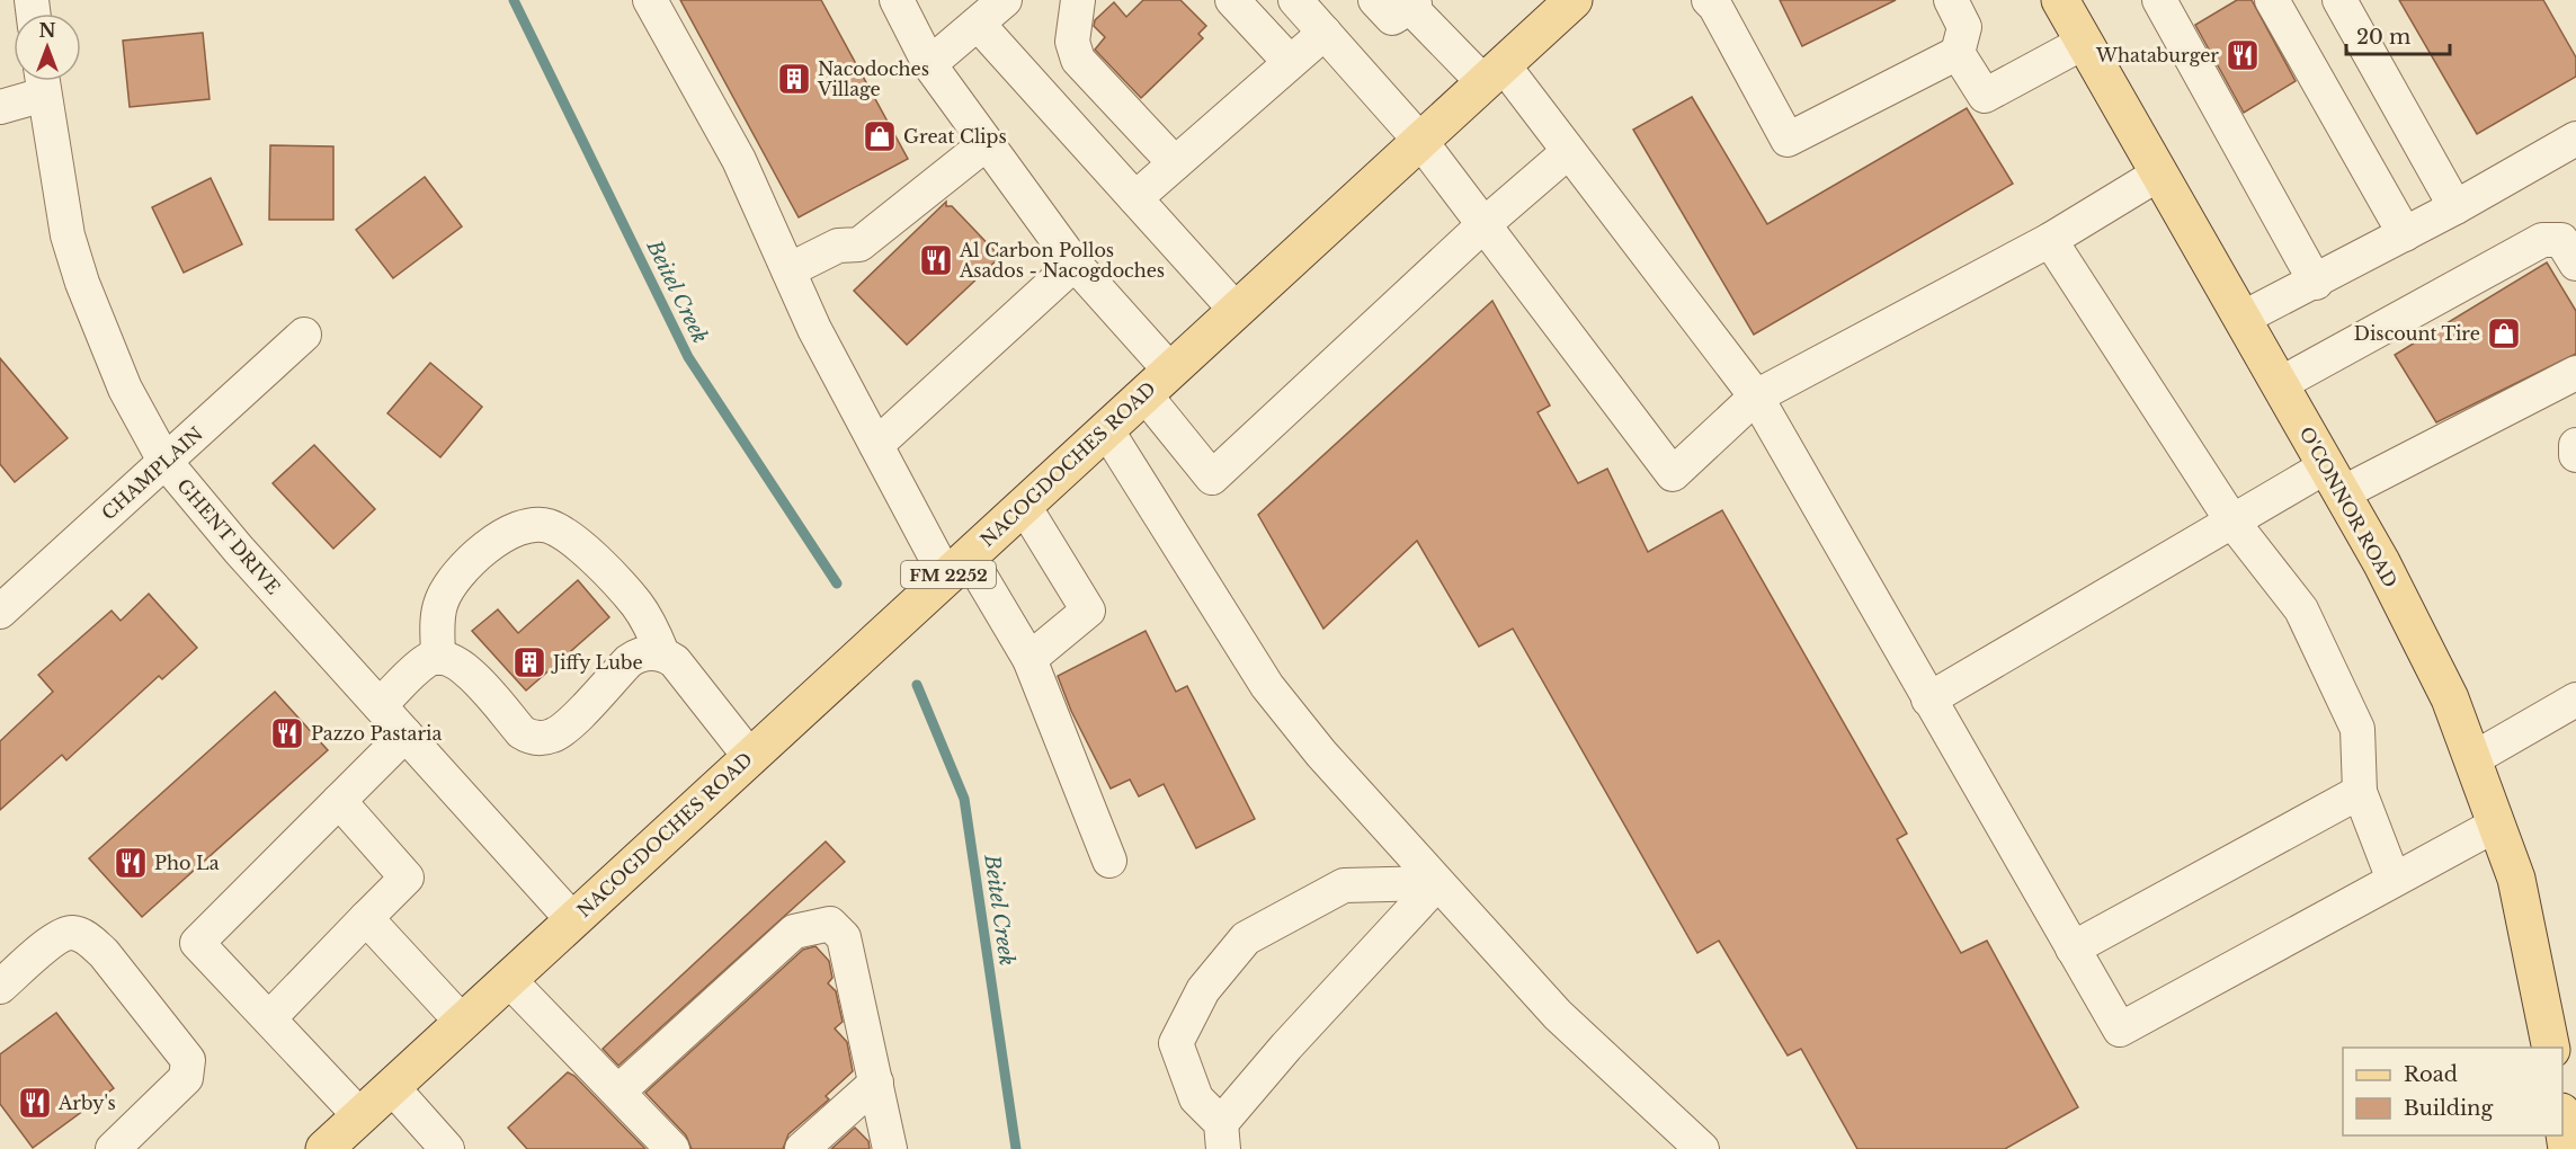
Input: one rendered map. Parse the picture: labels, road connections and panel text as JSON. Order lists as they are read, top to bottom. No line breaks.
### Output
{"streets":{"main road":["NACOGDOCHES ROAD","O'CONNOR ROAD","FM 2252"],"street":["CHAMPLAIN","GHENT DRIVE"]},"crossings":[["NACOGDOCHES ROAD","GHENT DRIVE"],["CHAMPLAIN","GHENT DRIVE"]],"water":["Beitel Creek"],"places":{"restaurant":["Whataburger","Al Carbon Pollos Asados - Nacogdoches","Pazzo Pastaria","Pho La","Arby's"],"building":["Nacodoches Village","Jiffy Lube"],"shop":["Great Clips","Discount Tire"]},"legend":["Road","Building"],"scale_bar":"20 m","north":"top"}
